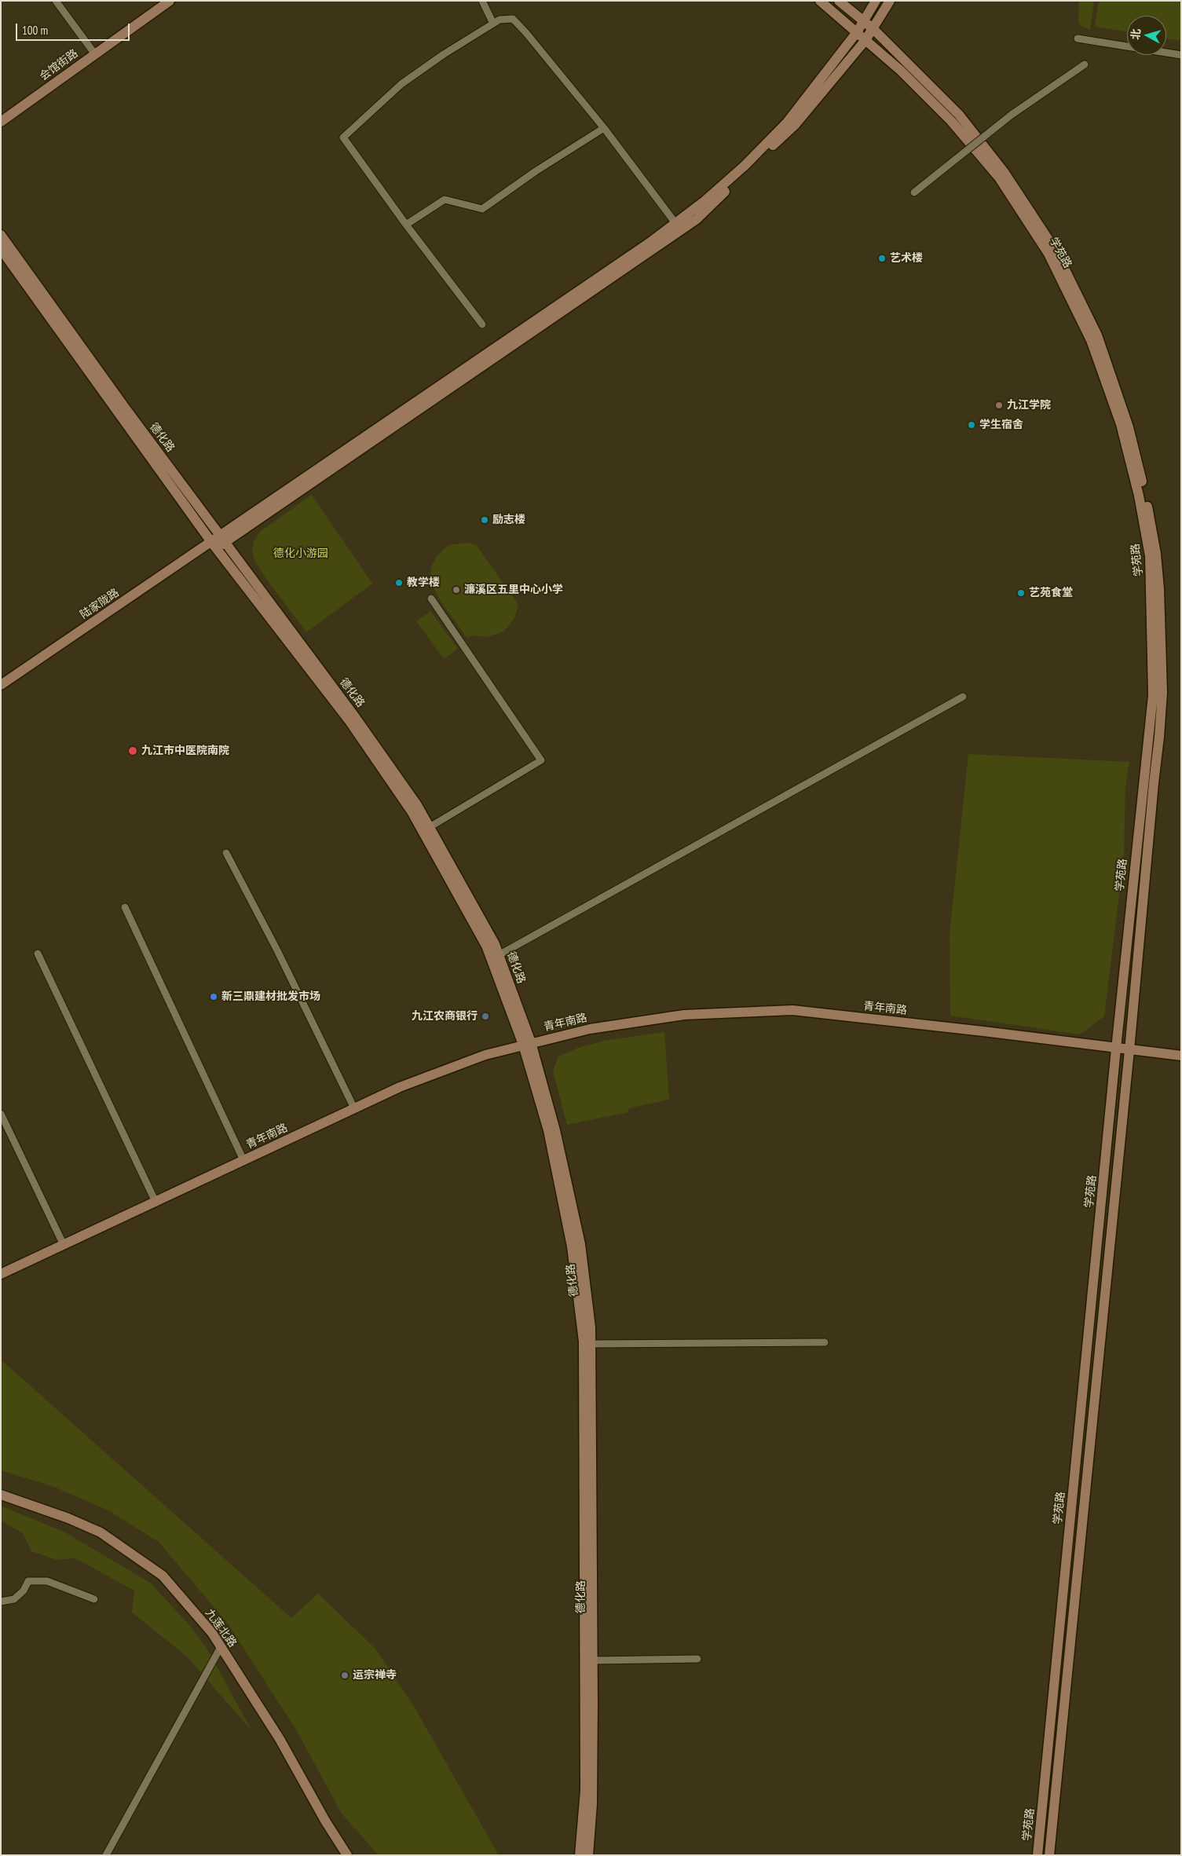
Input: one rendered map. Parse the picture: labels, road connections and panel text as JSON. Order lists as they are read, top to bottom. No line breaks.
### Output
{"streets":{"street":["会馆街路","学苑路","德化路","陆家陇路","青年南路","九莲北路"]},"crossings":[["学苑路","青年南路"],["德化路","陆家陇路"],["德化路","青年南路"]],"parks":["德化小游园"],"places":["艺术楼","九江学院","学生宿舍","励志楼","教学楼","濂溪区五里中心小学","艺苑食堂","九江市中医院南院","新三鼎建材批发市场","九江农商银行","运宗禅寺"],"scale_bar":"100 m","north":"left"}
